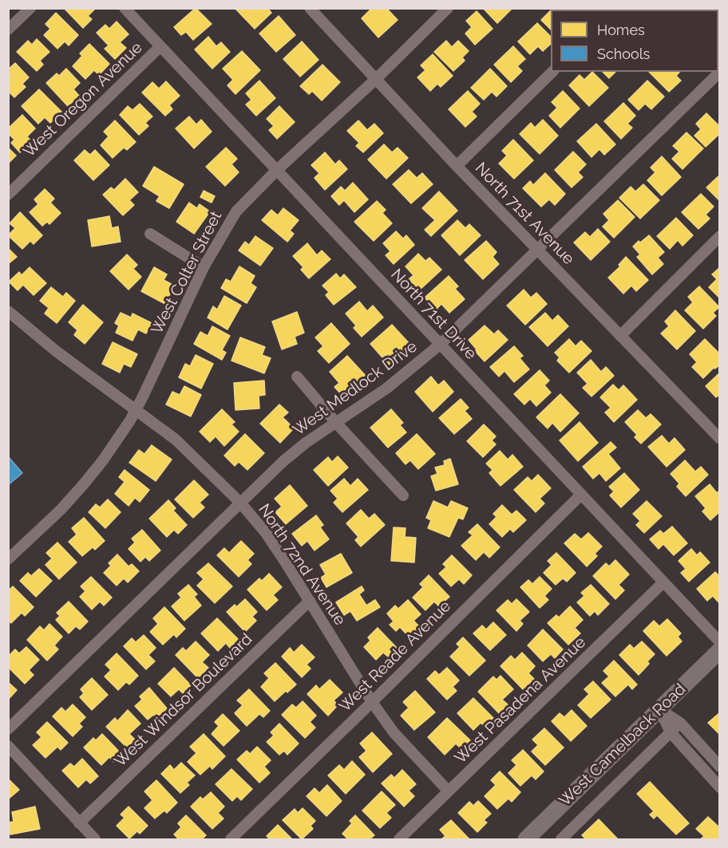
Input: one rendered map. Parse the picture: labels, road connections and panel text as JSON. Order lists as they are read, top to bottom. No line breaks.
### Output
{"streets":{"main road":["West Camelback Road"],"street":["West Oregon Avenue","North 71st Avenue","West Colter Street","North 71st Drive","West Medlock Drive","North 72nd Avenue","West Reade Avenue","West Windsor Boulevard","West Pasadena Avenue"]},"crossings":[["West Oregon Avenue","North 71st Drive"],["North 71st Avenue","West Colter Street"],["North 71st Avenue","West Medlock Drive"],["West Colter Street","North 71st Drive"],["West Colter Street","North 72nd Avenue"],["North 71st Drive","West Medlock Drive"],["North 71st Drive","West Reade Avenue"],["North 71st Drive","West Pasadena Avenue"],["West Medlock Drive","North 72nd Avenue"],["North 72nd Avenue","West Reade Avenue"],["North 72nd Avenue","West Windsor Boulevard"],["North 72nd Avenue","West Pasadena Avenue"]],"legend":["Homes","Schools"]}
